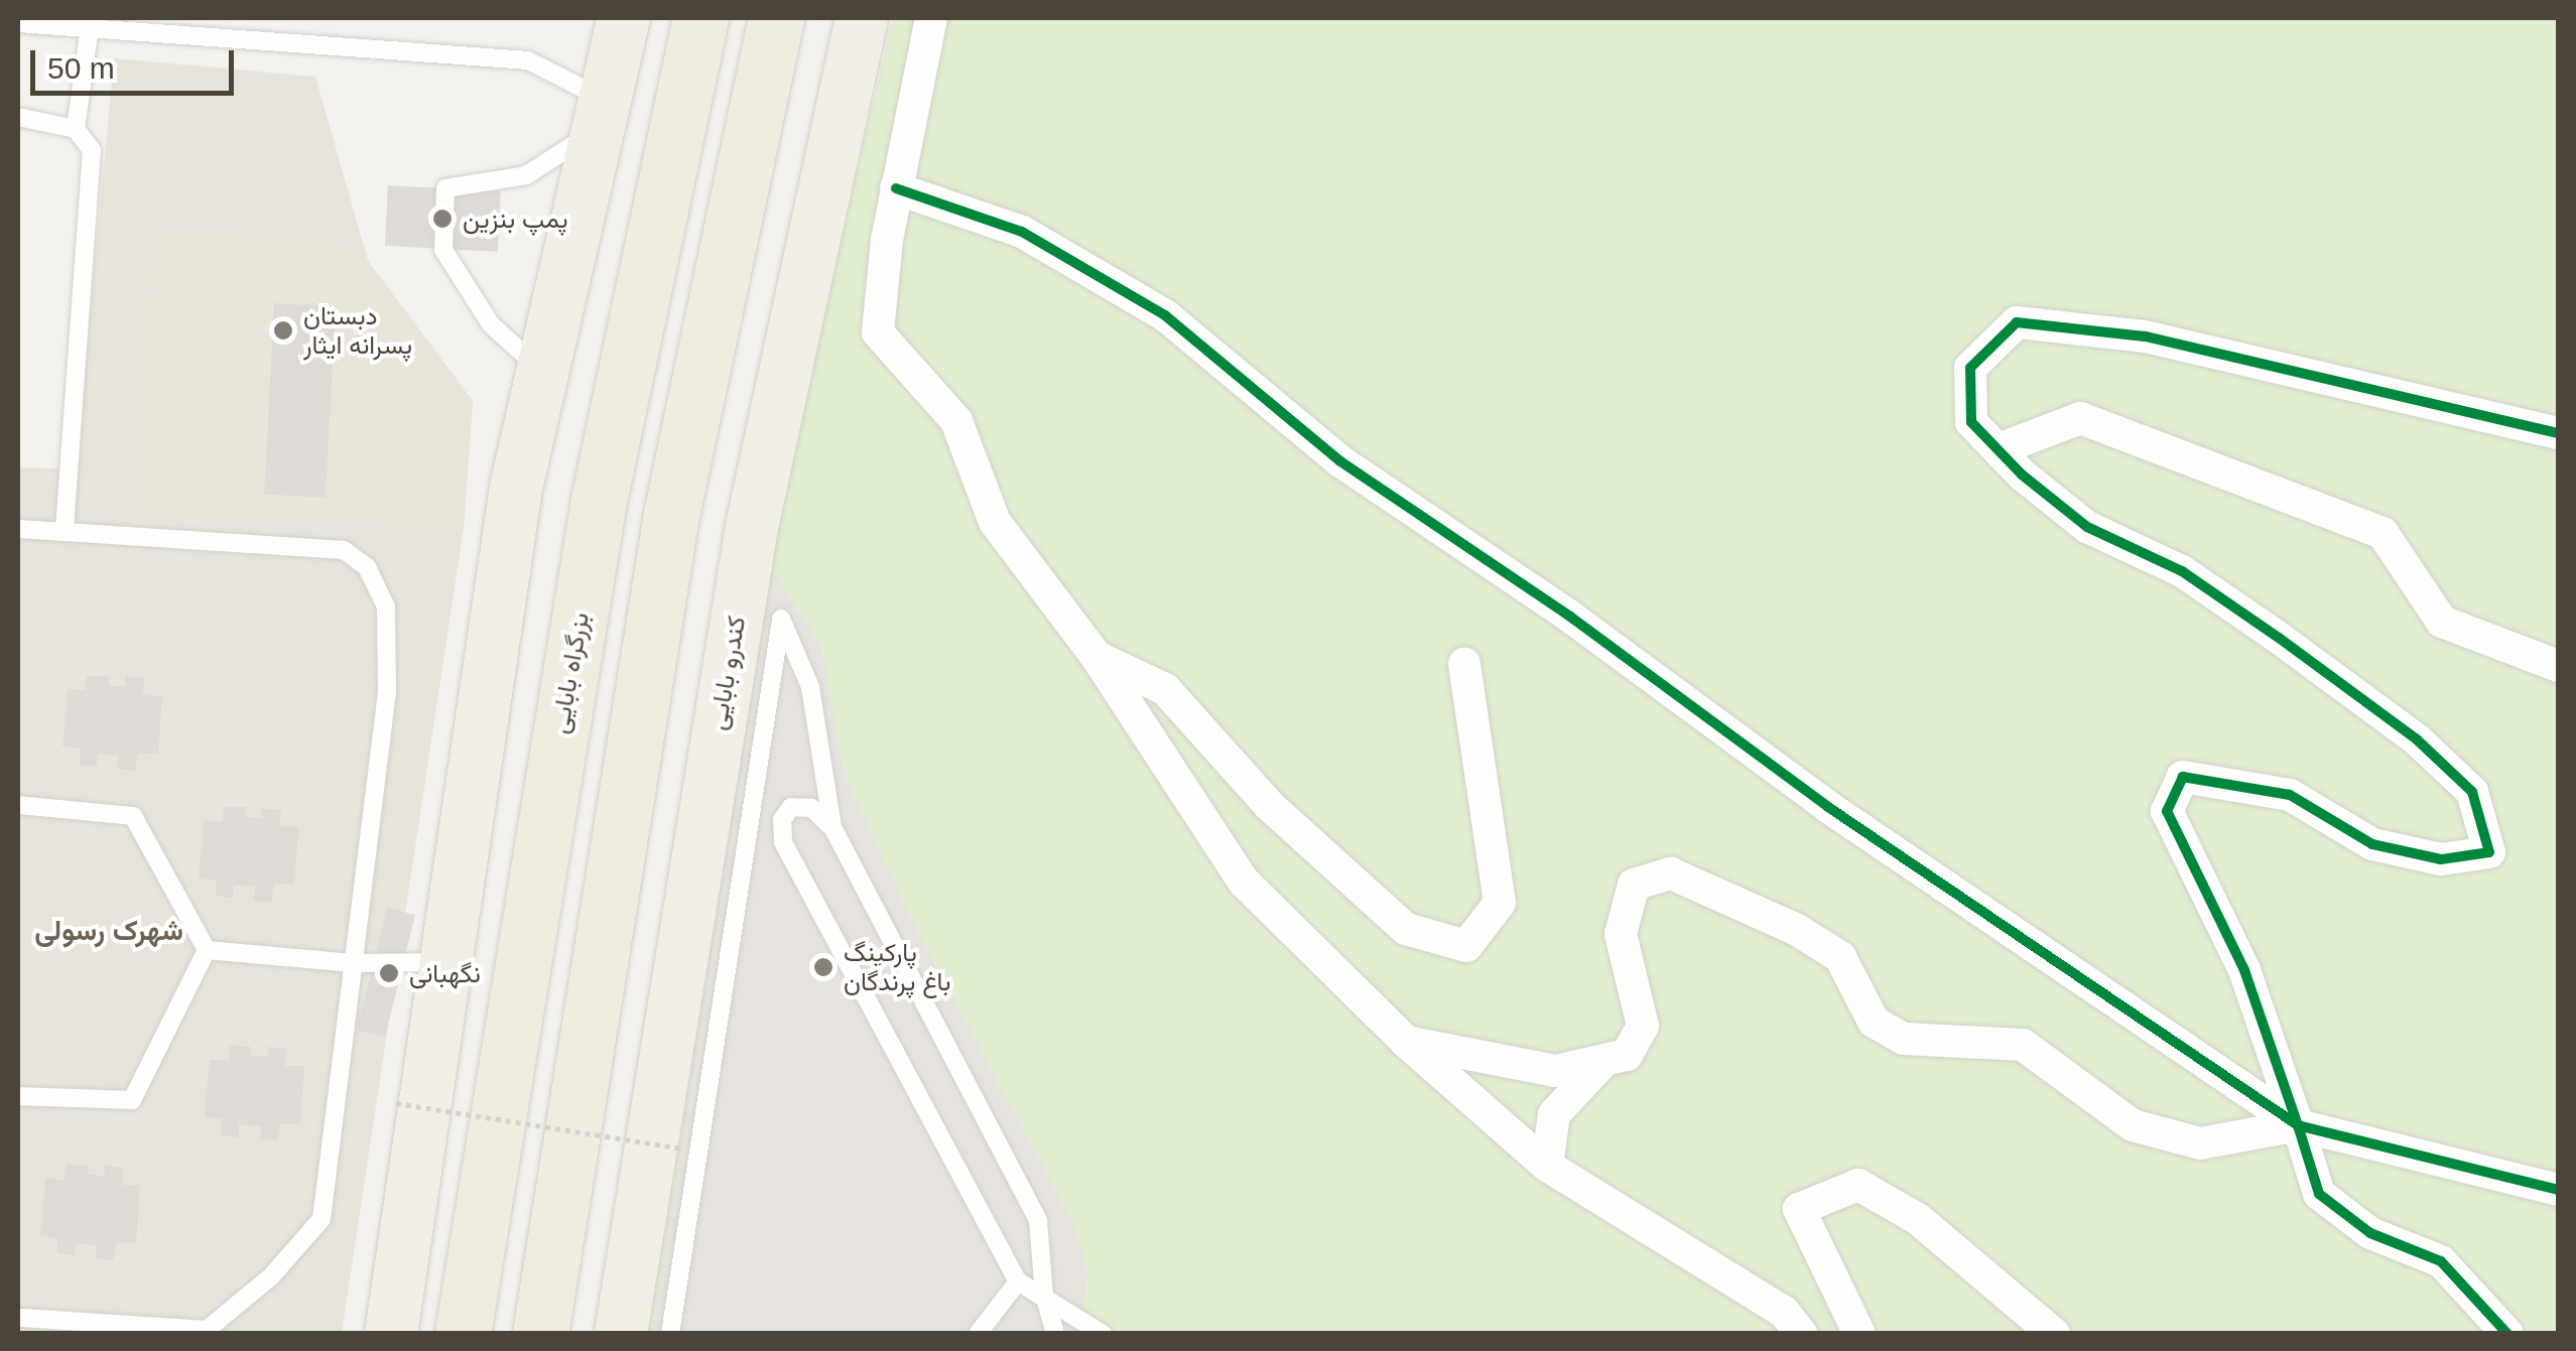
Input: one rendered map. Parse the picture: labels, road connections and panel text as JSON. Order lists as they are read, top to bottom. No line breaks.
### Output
{"streets":{"highway":["بزرگراه بابایی"],"main road":["کندرو بابایی"]},"districts":["شهرک رسولی"],"places":["پمپ بنزین","دبستان پسرانه ایثار","پارکینگ باغ پرندگان","نگهبانی"],"scale_bar":"50 m"}
